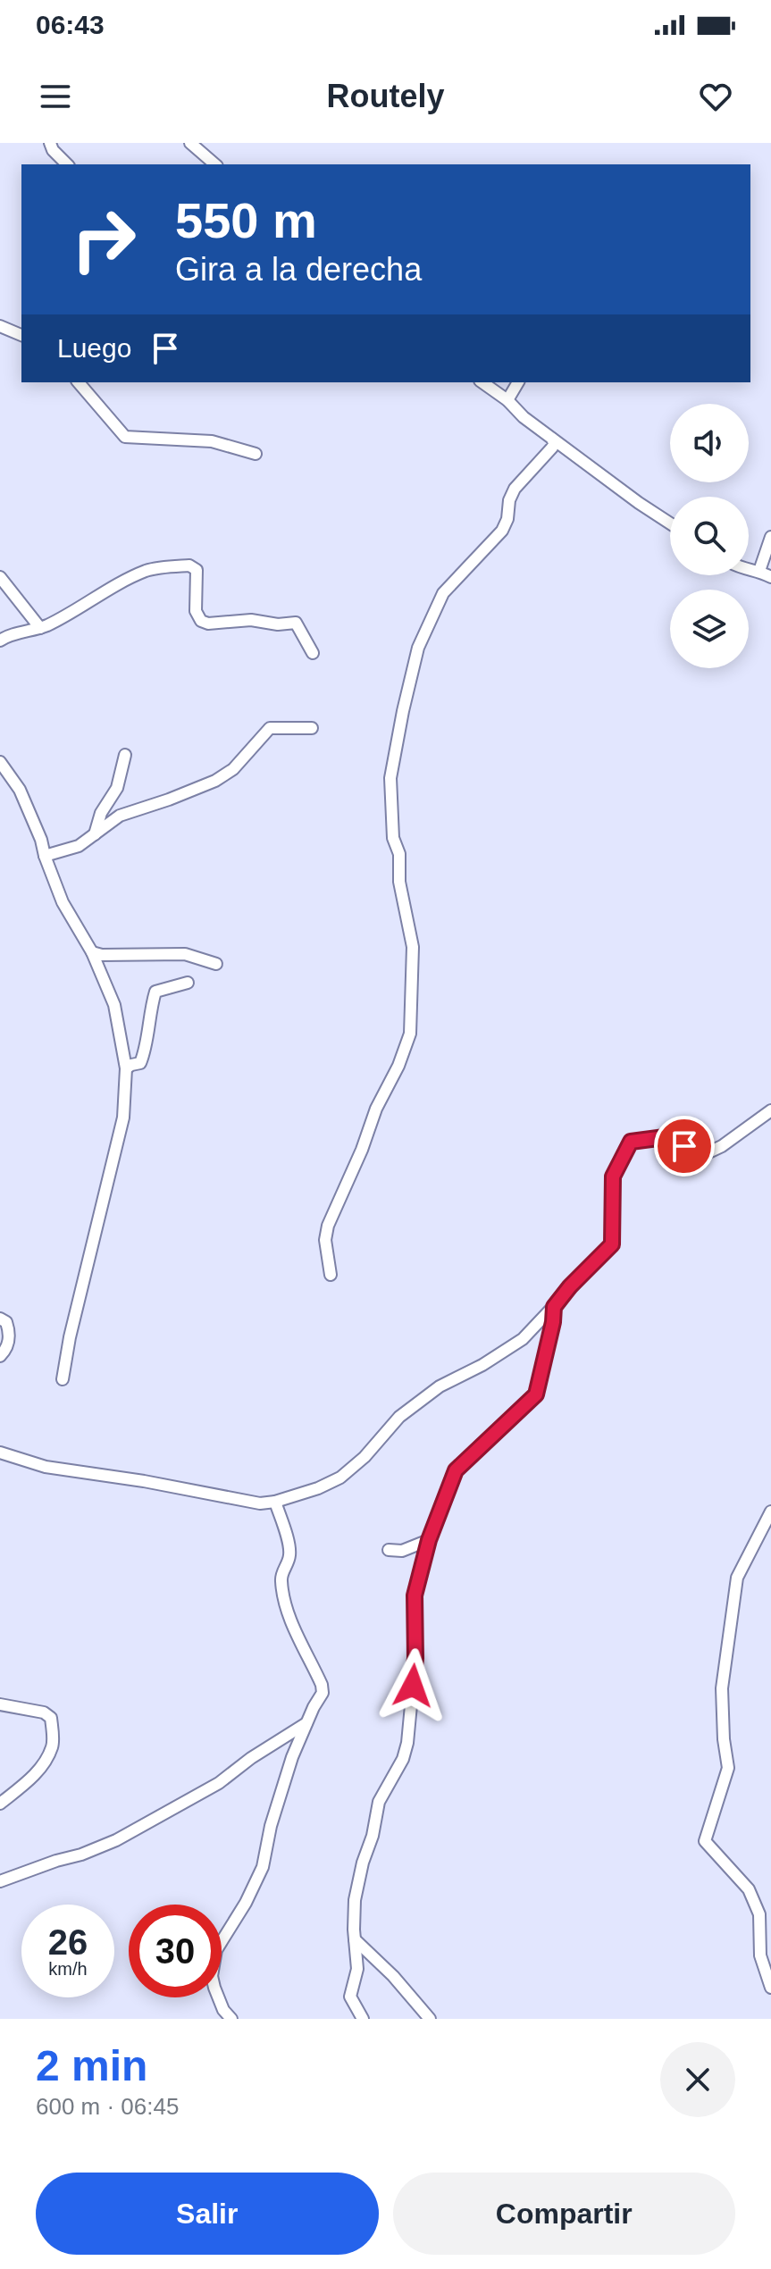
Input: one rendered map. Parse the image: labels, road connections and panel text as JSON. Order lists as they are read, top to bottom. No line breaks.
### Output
{"page":{"status":"06:43","header":"Routely","turn":["550 m","Gira a la derecha"],"then":"Luego","speed":"26 km/h","limit":"30","heading":["2 min","600 m · 06:45"],"buttons":["Salir","Compartir"]}}
